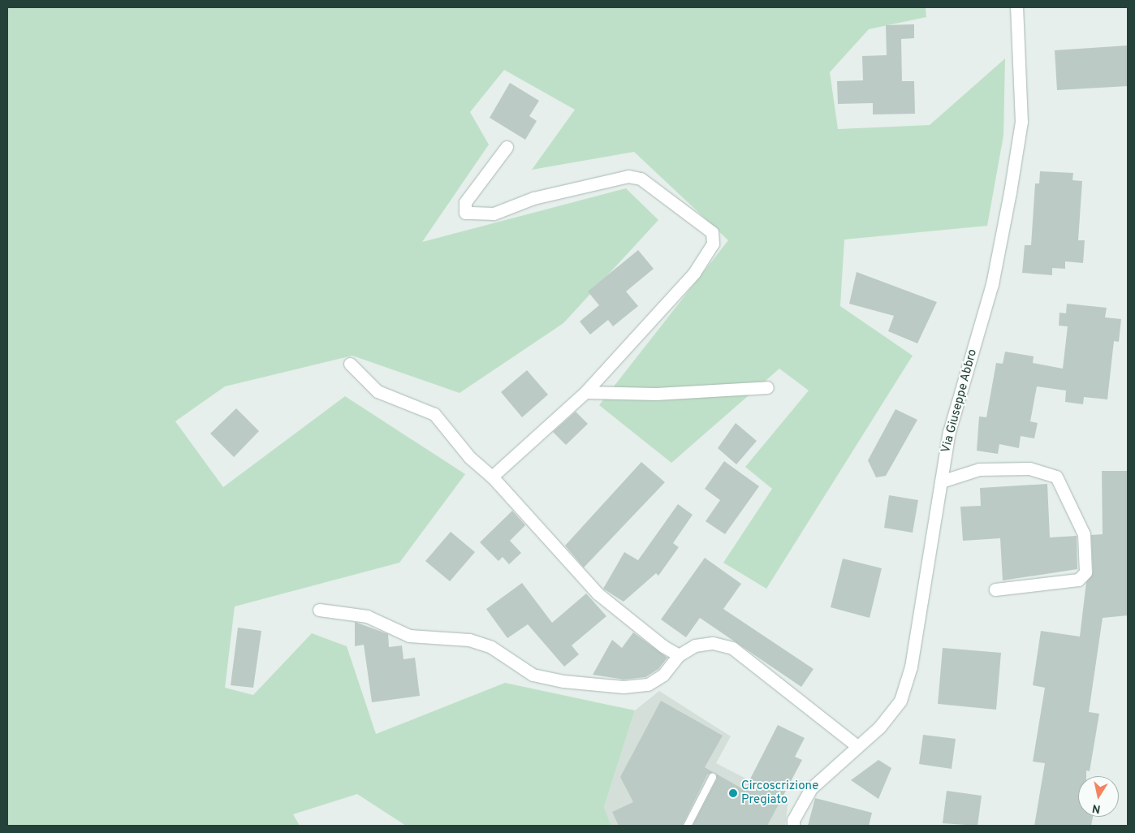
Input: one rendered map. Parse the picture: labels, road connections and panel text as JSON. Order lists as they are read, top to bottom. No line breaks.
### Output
{"streets":{"street":["Via Giuseppe Abbro"]},"places":["Circoscrizione Pregiato"],"north":"bottom"}
